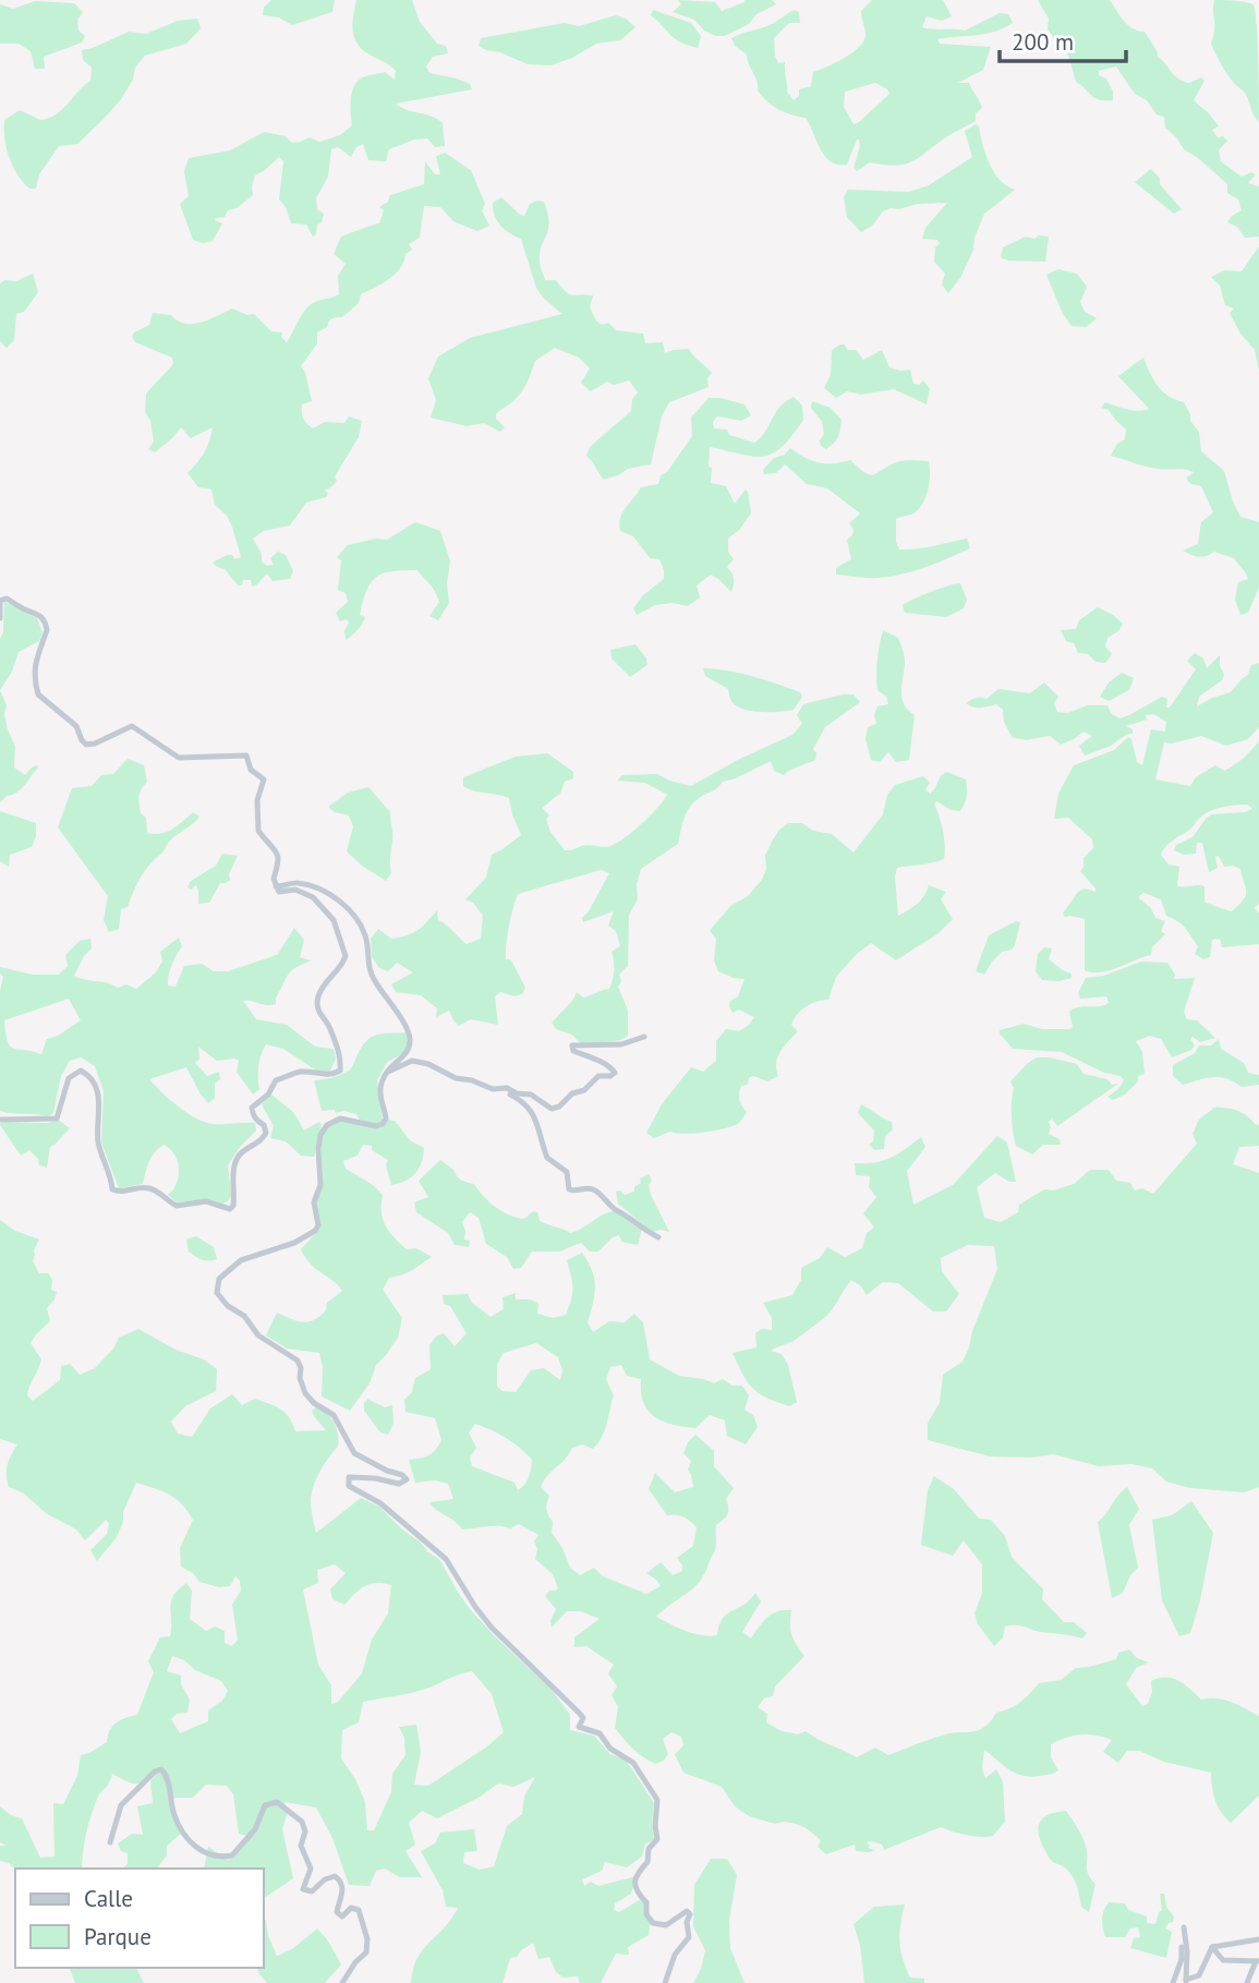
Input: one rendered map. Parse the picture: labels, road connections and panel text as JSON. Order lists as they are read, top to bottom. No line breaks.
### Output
{"legend":["Calle","Parque"],"scale_bar":"200 m"}
